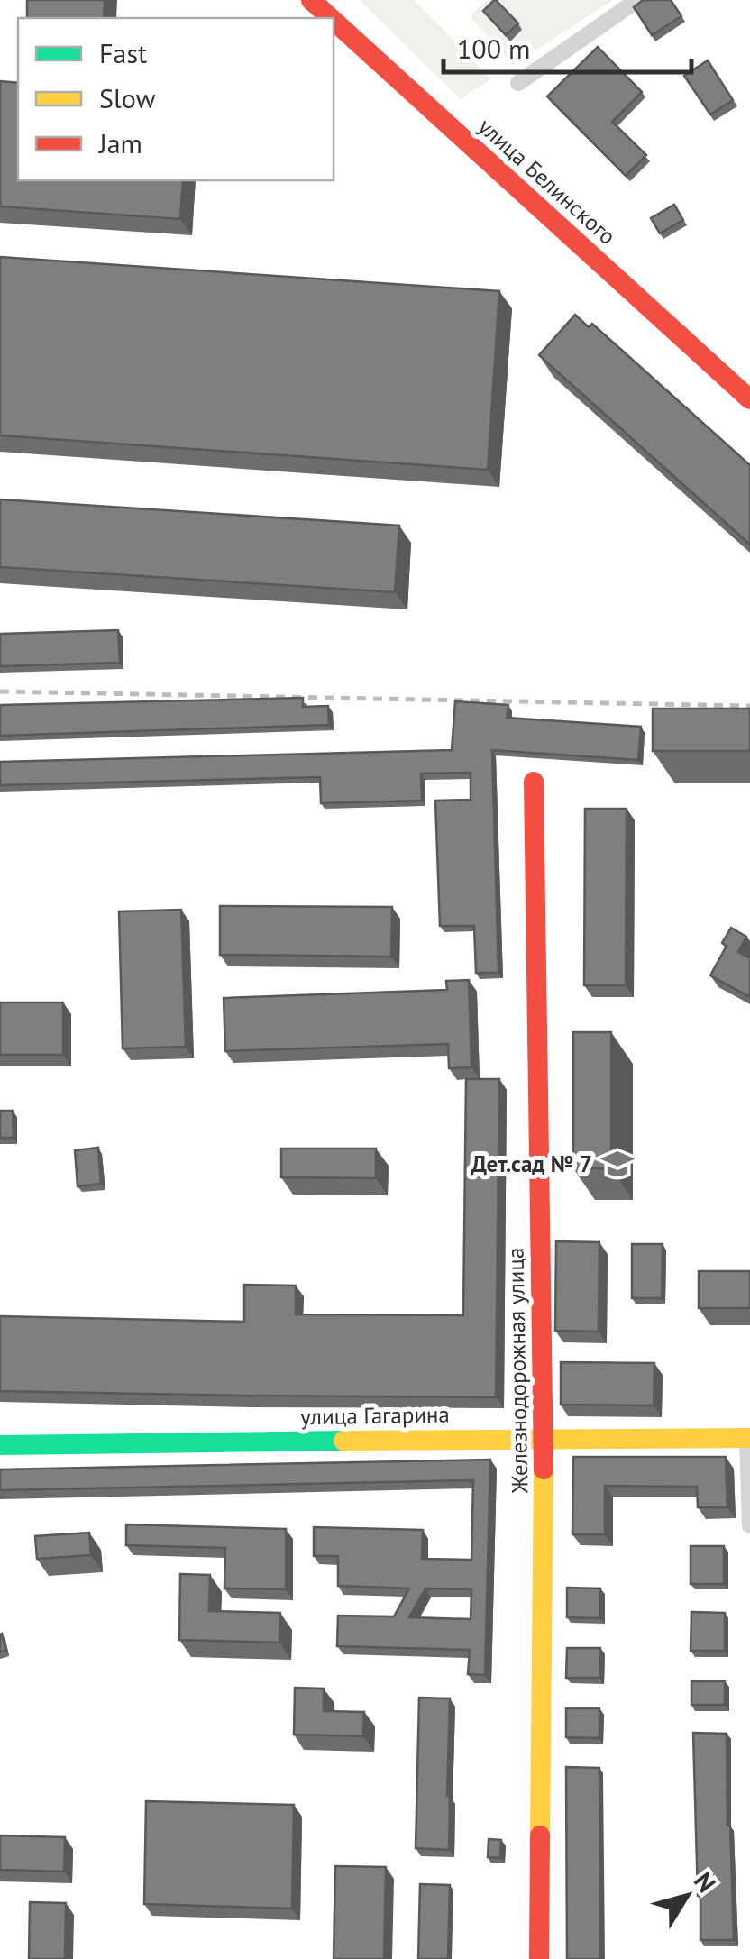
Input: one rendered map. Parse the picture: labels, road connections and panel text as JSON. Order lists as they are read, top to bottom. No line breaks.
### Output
{"streets":{"street":["улица Белинского","Железнодорожная улица","улица Гагарина"]},"crossings":[["Железнодорожная улица","улица Гагарина"]],"places":{"school or university":["Дет.сад № 7"]},"legend":["Fast","Slow","Jam"],"scale_bar":"100 m","north":"top right"}
